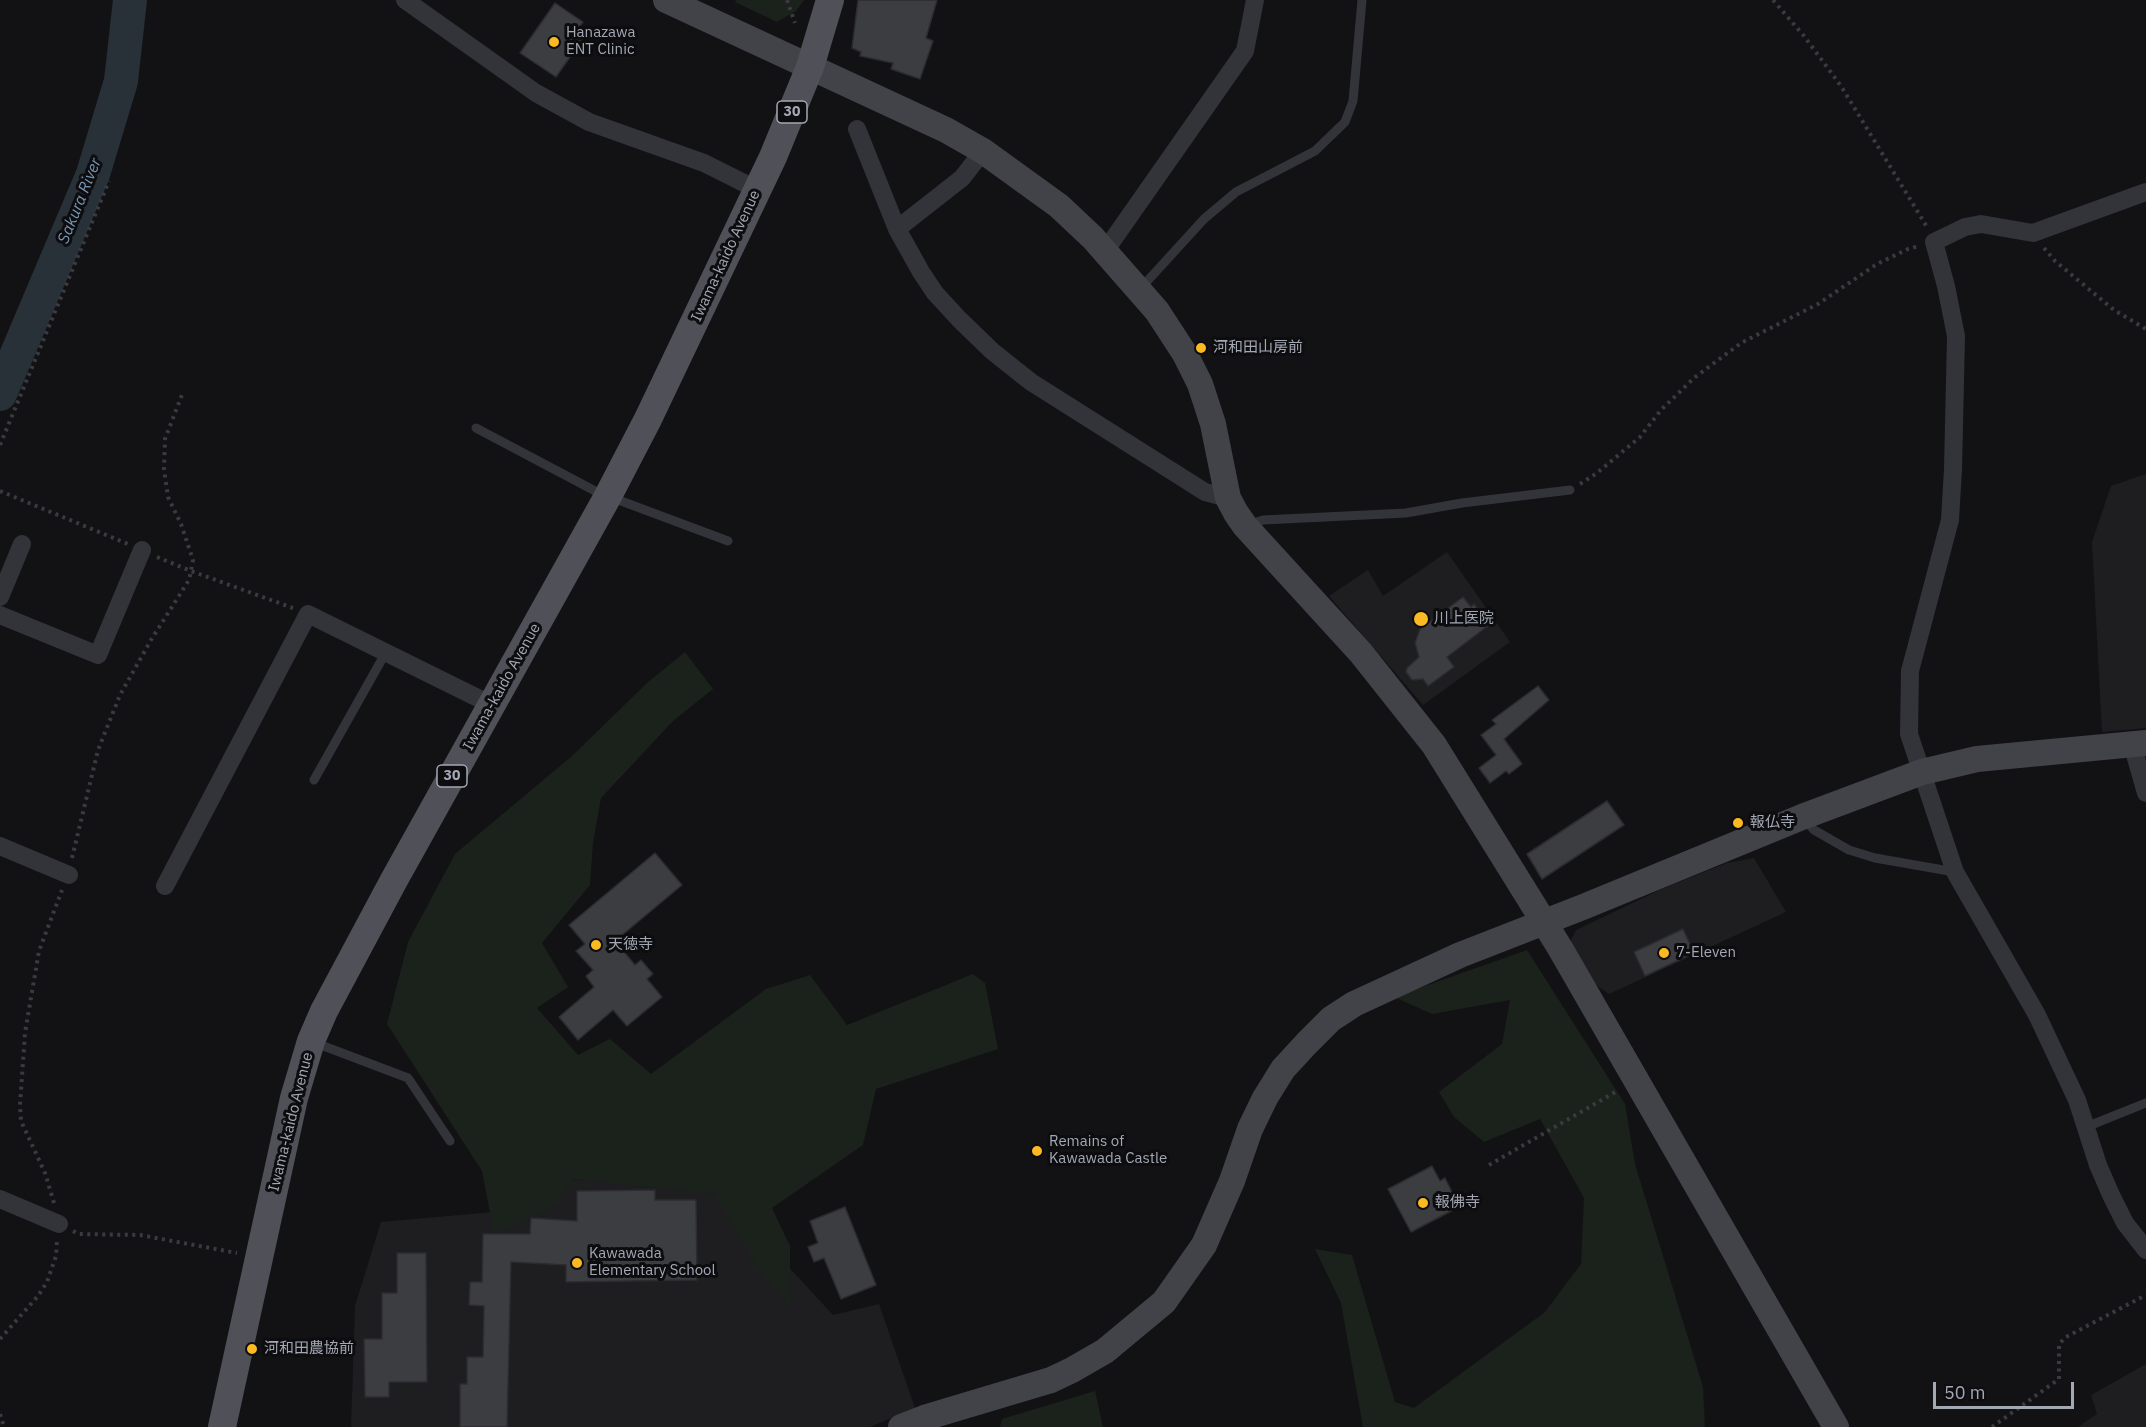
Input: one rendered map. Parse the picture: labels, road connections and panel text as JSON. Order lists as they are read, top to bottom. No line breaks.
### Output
{"streets":{"main road":["30","Iwama-kaido Avenue"]},"water":["Sakura River"],"places":["Hanazawa ENT Clinic","河和田山房前","川上医院","報仏寺","天徳寺","7-Eleven","Remains of Kawawada Castle","報佛寺","Kawawada Elementary School","河和田農協前"],"scale_bar":"50 m"}
